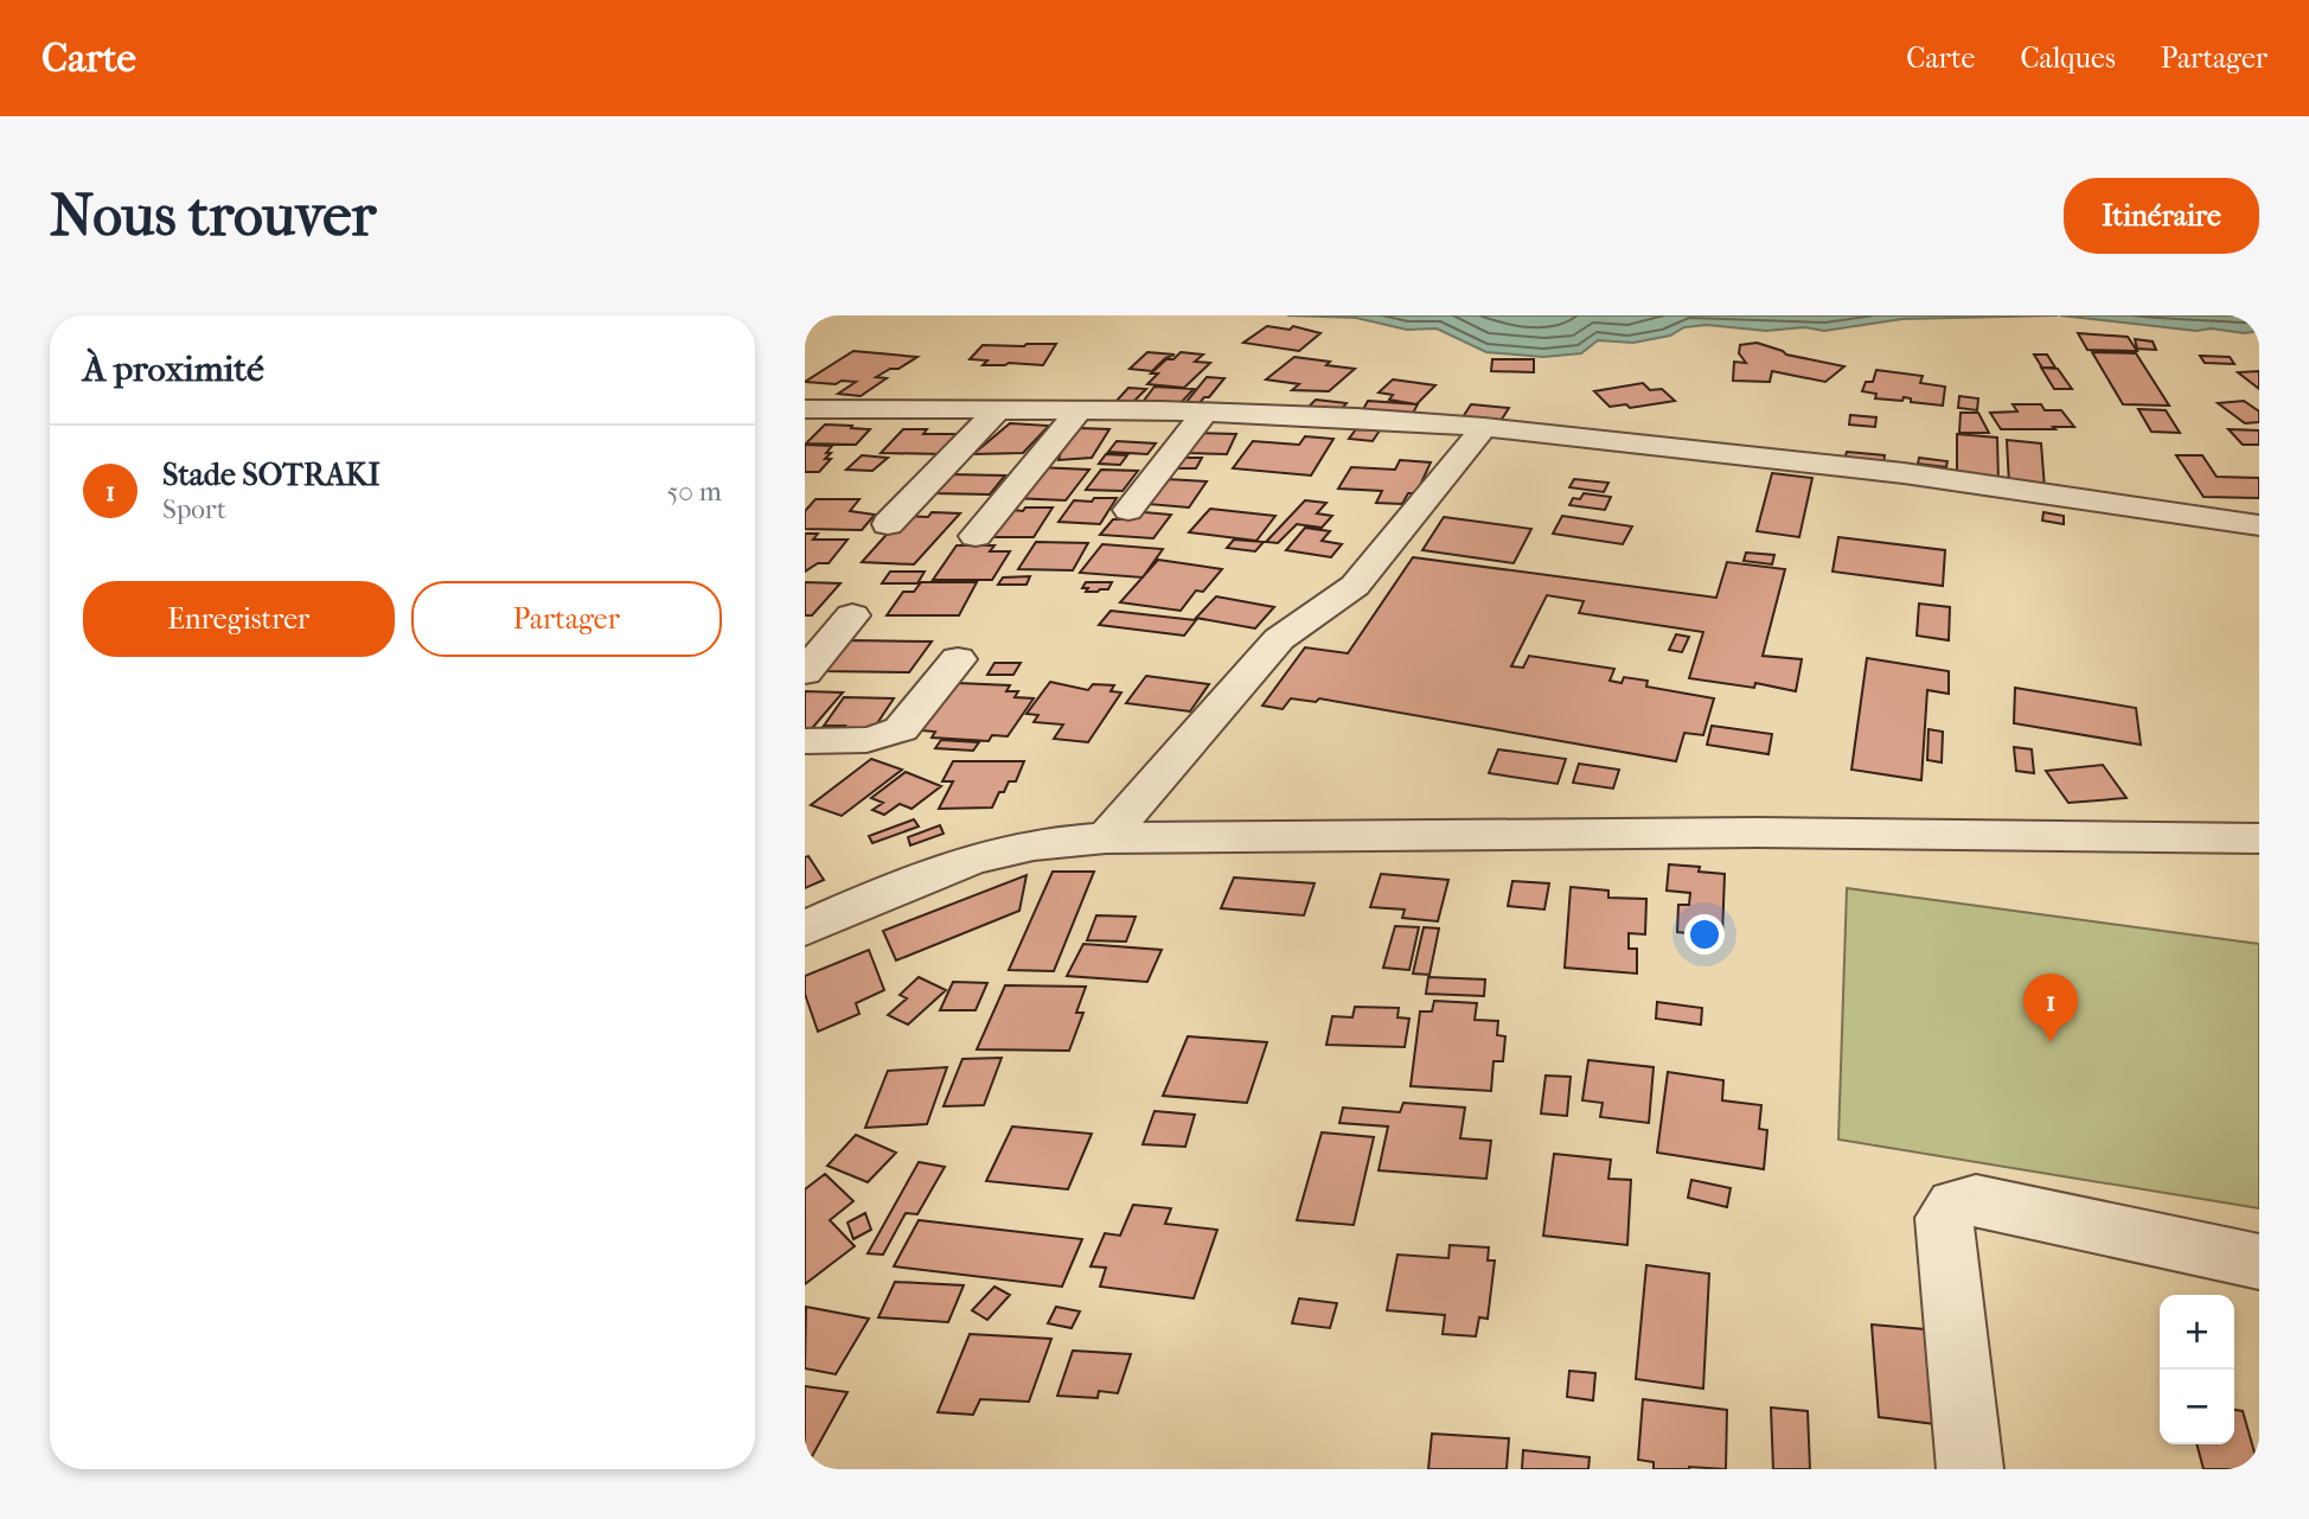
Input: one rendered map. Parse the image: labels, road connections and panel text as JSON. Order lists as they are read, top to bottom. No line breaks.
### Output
{"page":{"header":"Carte","nav":["Carte","Calques","Partager"],"buttons":["Itinéraire",["Enregistrer","Partager"]],"title":"Nous trouver","heading":"À proximité","list":[{"mark":"1","name":"Stade SOTRAKI","note":"Sport","value":"50 m"}],"pins":"1","map_buttons":["+","−"]}}
